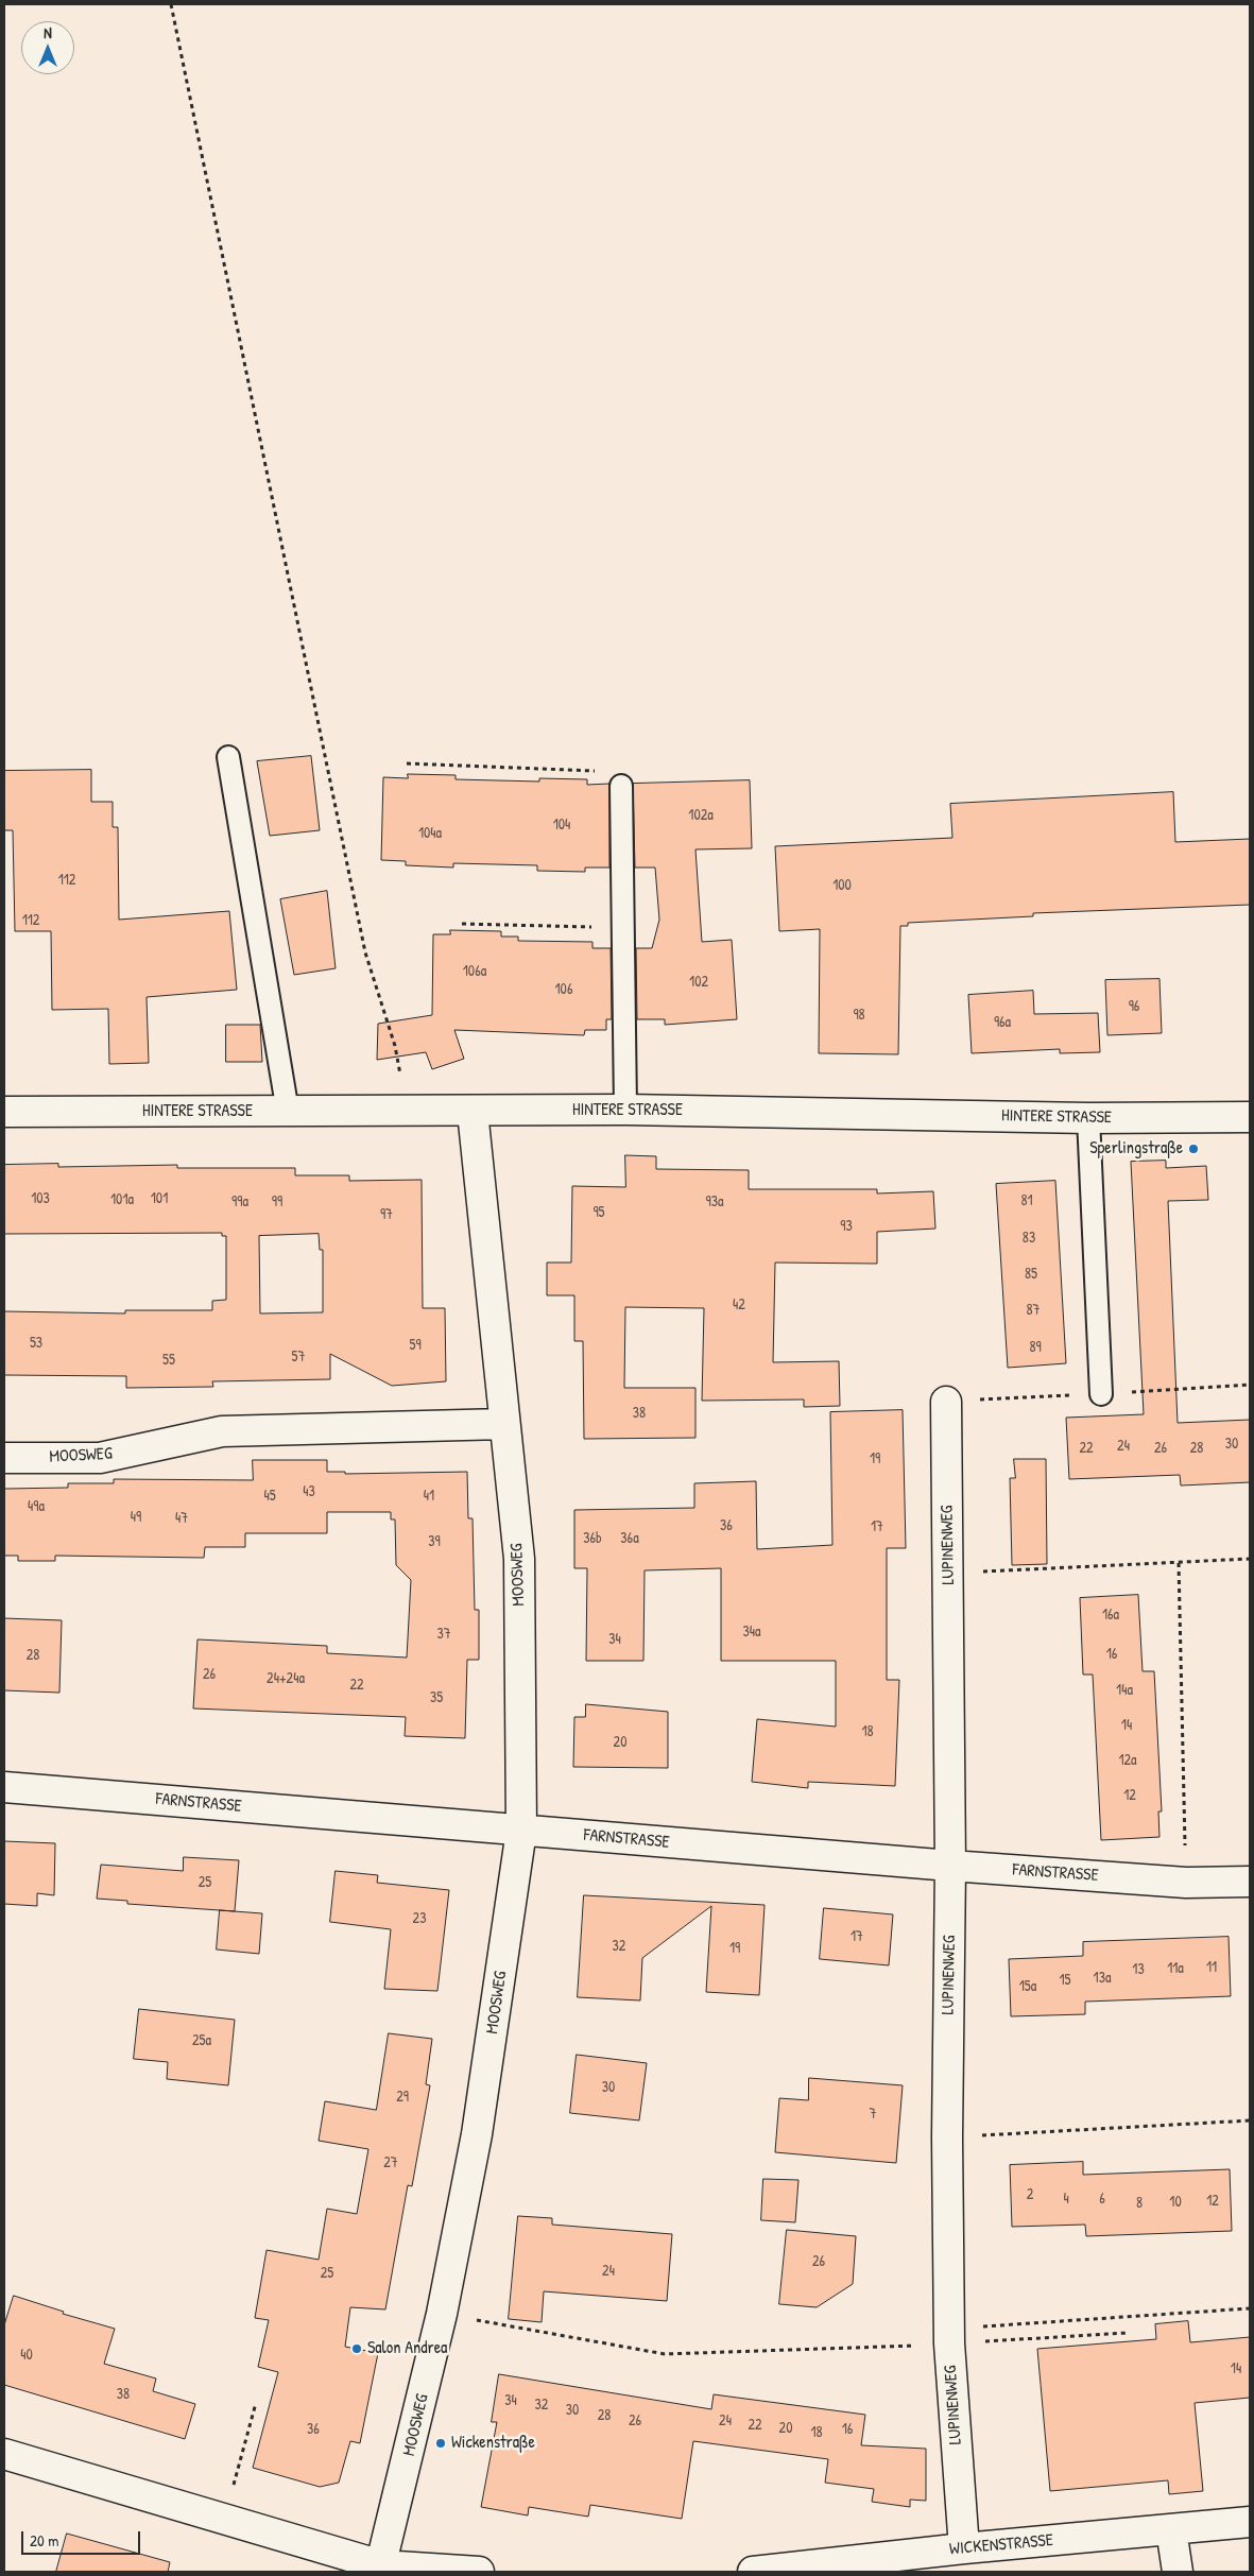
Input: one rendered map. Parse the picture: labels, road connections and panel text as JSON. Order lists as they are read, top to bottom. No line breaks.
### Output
{"streets":{"street":["HINTERE STRASSE","MOOSWEG","LUPINENWEG","FARNSTRASSE","WICKENSTRASSE"]},"crossings":[["HINTERE STRASSE","MOOSWEG"],["MOOSWEG","FARNSTRASSE"],["LUPINENWEG","FARNSTRASSE"],["LUPINENWEG","WICKENSTRASSE"]],"places":["Sperlingstraße","Salon Andrea","Wickenstraße"],"house_numbers":["102a","104","104a","112","100","112","106a","102","106","96","98","96a","103","101","101a","81","99a","99","93a","95","97","93","83","85","42","87","53","59","89","57","55","38","30","24","22","26","28","19","43","45","41","49a","49","47","36","17","36b","36a","39","16a","34a","37","34","16","28","26","24+24a","22","14a","35","14","18","20","12a","12","25","23","17","32","19","11","11a","13","13a","15","15a","25a","30","29","7","27","2","4","6","12","10","8","26","24","25","40","14","38","34","32","30","28","26","24","22","20","36","16","18"],"scale_bar":"20 m","north":"top"}
